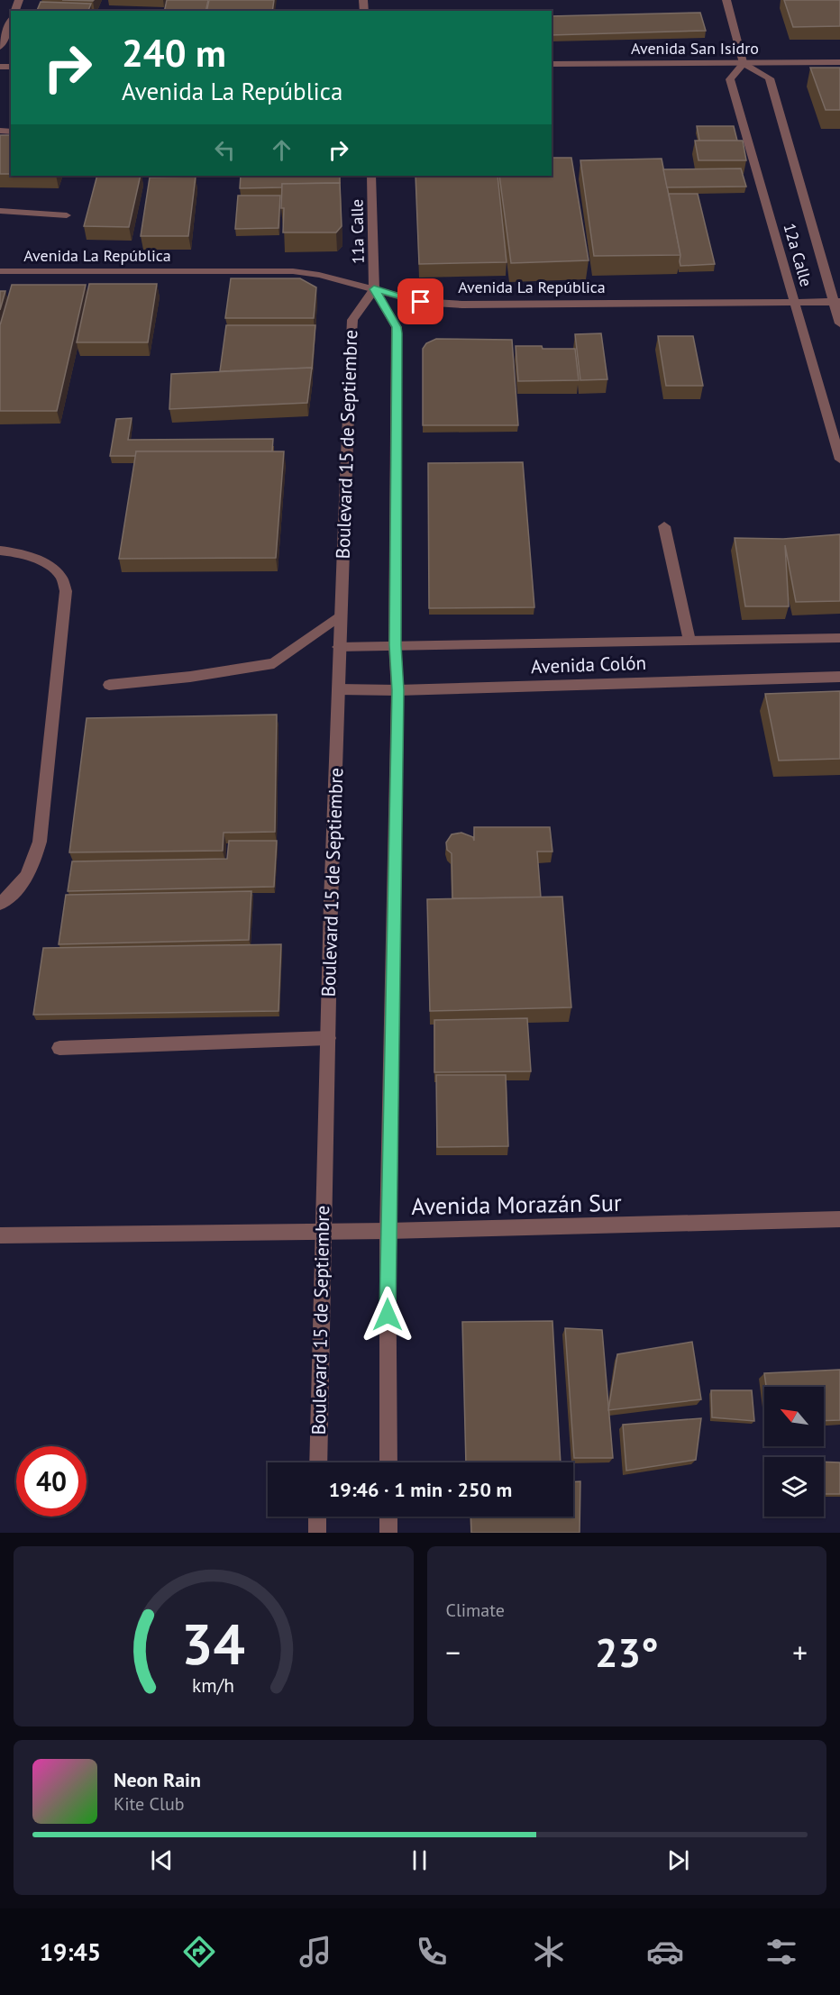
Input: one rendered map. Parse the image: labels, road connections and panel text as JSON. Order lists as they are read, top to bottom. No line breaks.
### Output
{"streets":{"street":["Avenida San Isidro","11a Calle","12a Calle","Avenida La República","Boulevard 15 de Septiembre","Avenida Colón","Avenida Morazán Sur"]},"crossings":[["Avenida San Isidro","12a Calle"],["11a Calle","Avenida La República"],["11a Calle","Boulevard 15 de Septiembre"],["12a Calle","Avenida La República"],["Avenida La República","Boulevard 15 de Septiembre"],["Boulevard 15 de Septiembre","Avenida Colón"],["Boulevard 15 de Septiembre","Avenida Morazán Sur"]],"north":"top left","page":{"turn":["240 m","Avenida La República"],"limit":"40","trip":"19:46 · 1 min · 250 m","tile":"Climate","heat":["−","23°","+"],"song":["Neon Rain","Kite Club"],"tabs":"19:45","gauge":["34","km/h"]}}
